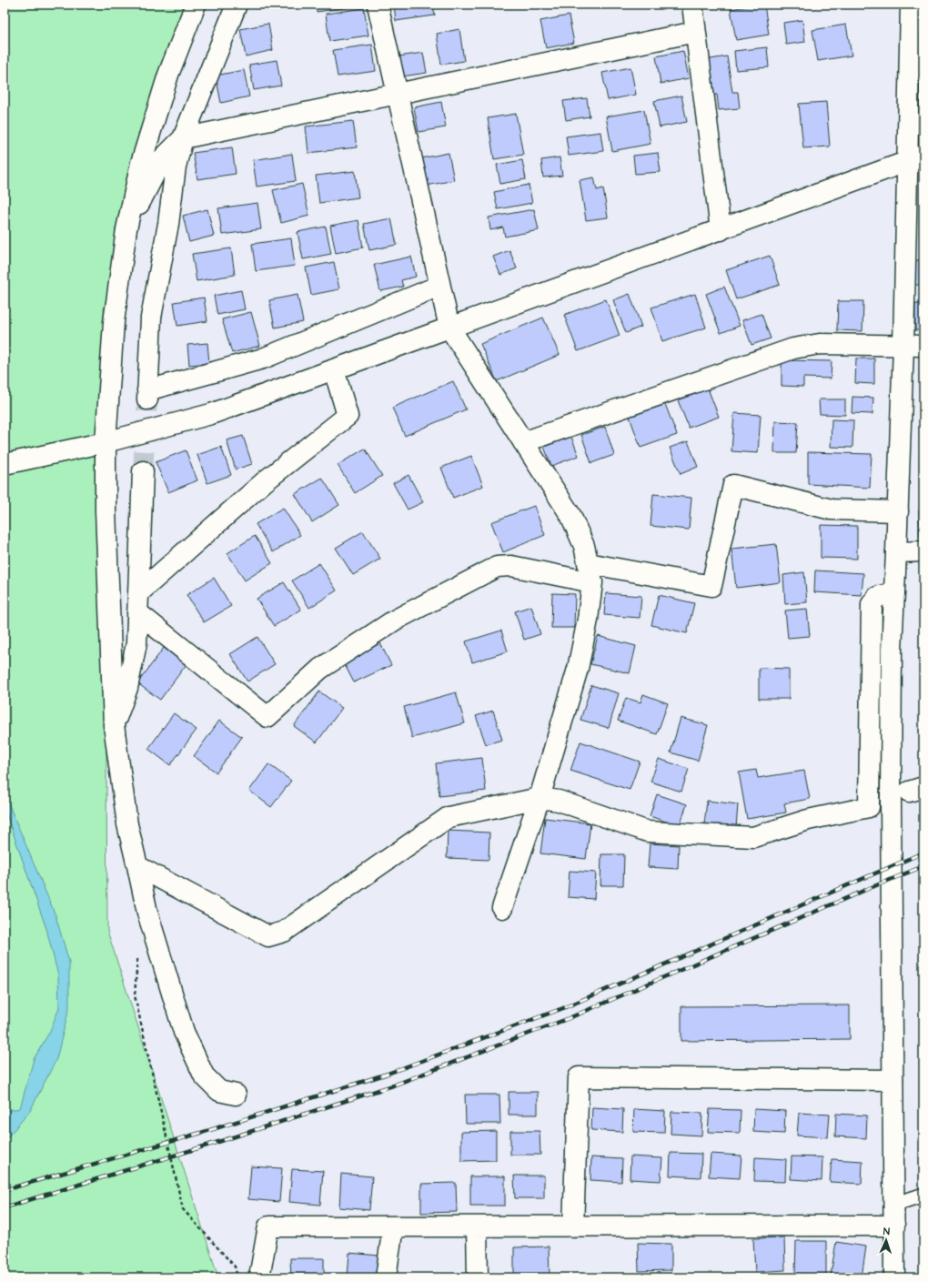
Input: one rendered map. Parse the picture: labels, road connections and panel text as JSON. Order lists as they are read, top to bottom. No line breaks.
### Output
{"north":"top"}
